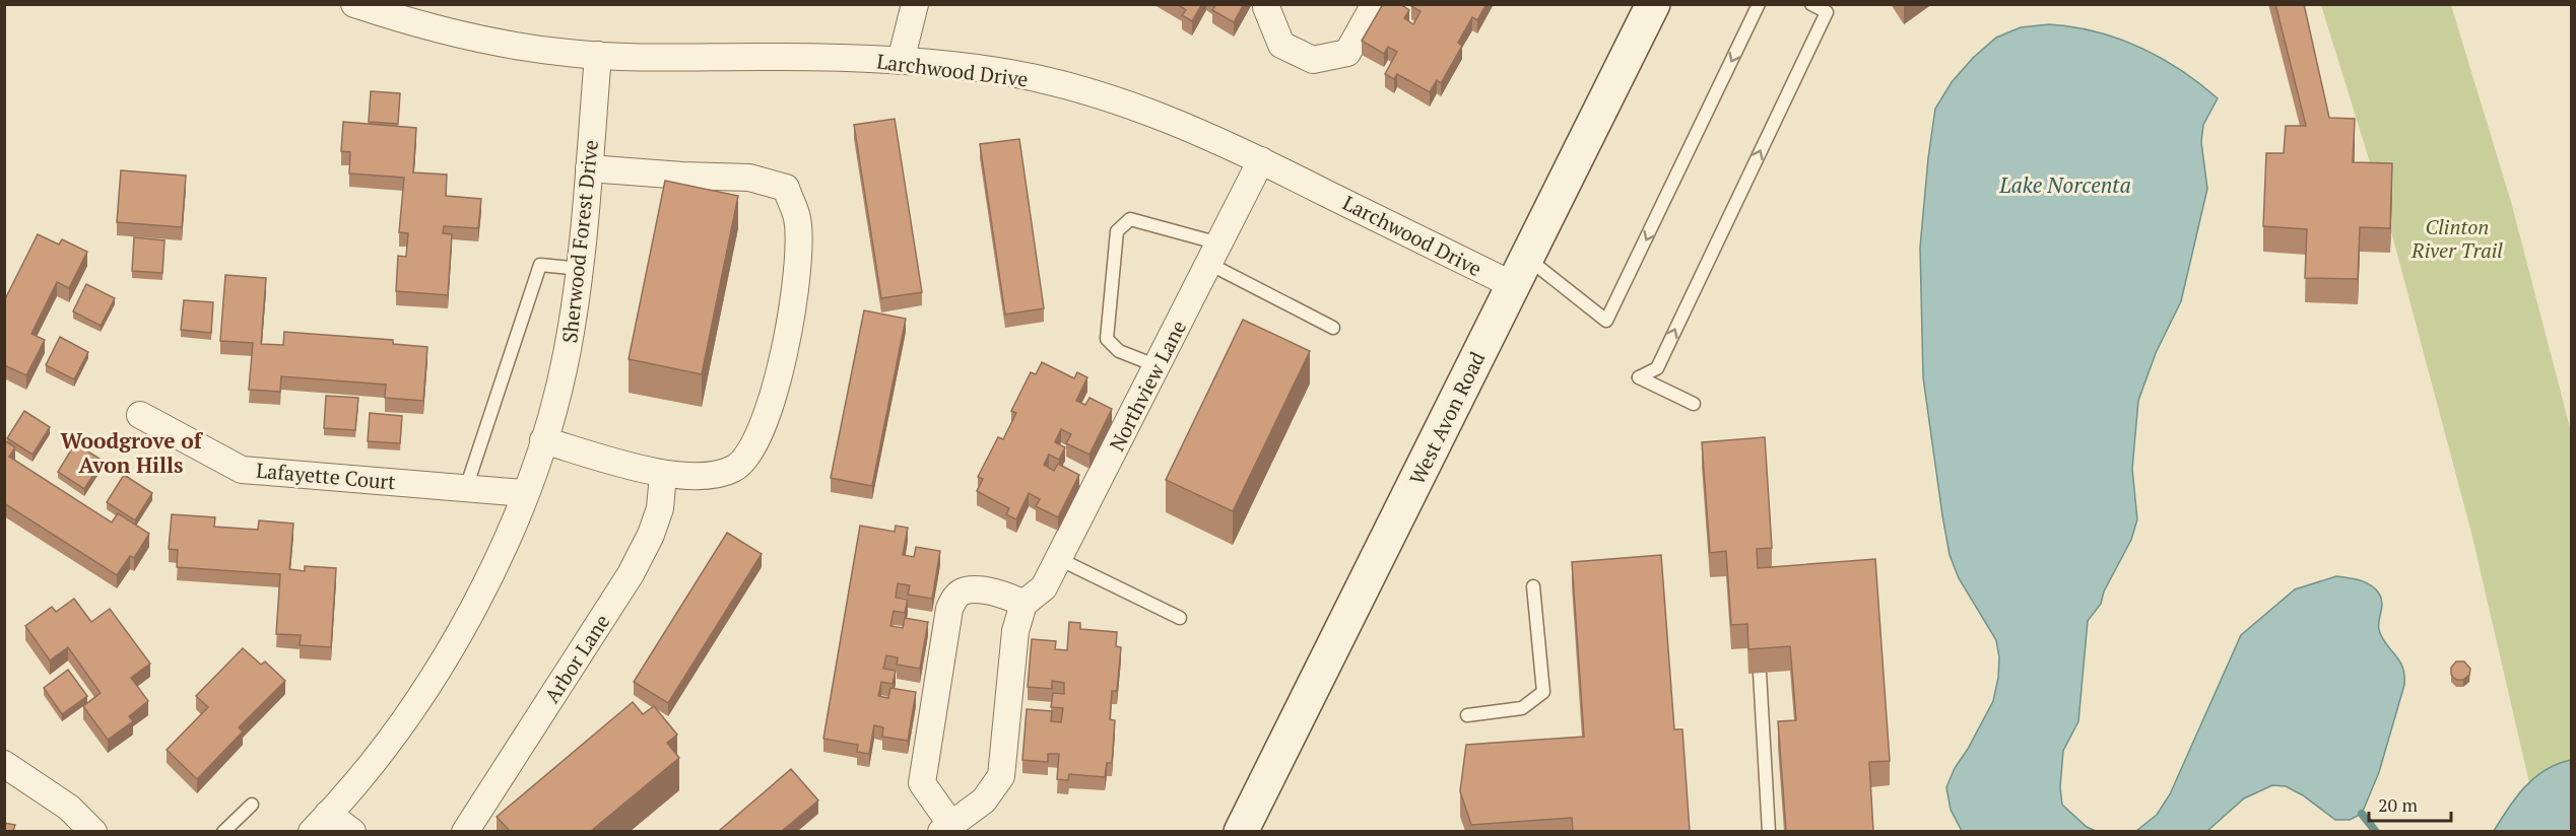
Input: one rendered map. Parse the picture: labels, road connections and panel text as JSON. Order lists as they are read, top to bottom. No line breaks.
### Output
{"streets":{"main road":["West Avon Road"],"street":["Larchwood Drive","Sherwood Forest Drive","Northview Lane","Lafayette Court","Arbor Lane"]},"crossings":[["Larchwood Drive","Sherwood Forest Drive"],["Larchwood Drive","Northview Lane"],["Larchwood Drive","West Avon Road"],["Sherwood Forest Drive","Lafayette Court"]],"districts":["Woodgrove of Avon Hills"],"water":["Lake Norcenta"],"parks":["Clinton River Trail"],"scale_bar":"20 m"}
